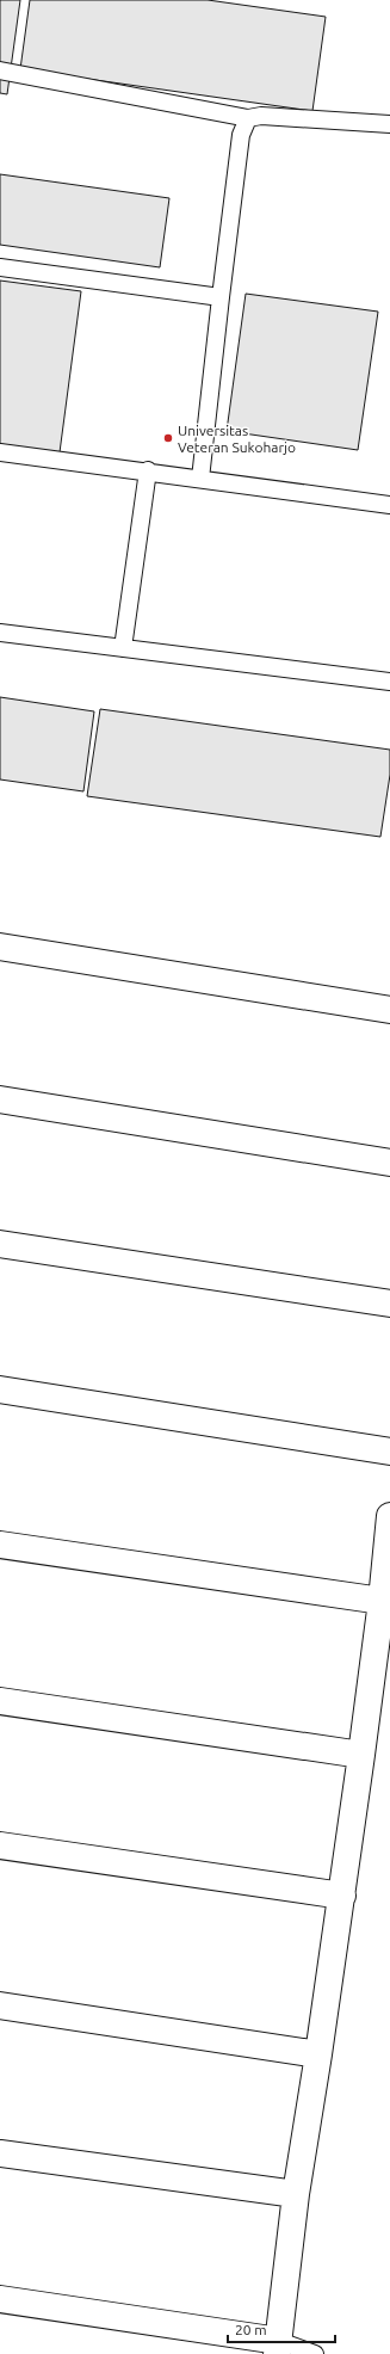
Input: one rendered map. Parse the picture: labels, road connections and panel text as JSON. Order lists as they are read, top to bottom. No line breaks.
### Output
{"places":["Universitas Veteran Sukoharjo"],"scale_bar":"20 m"}
